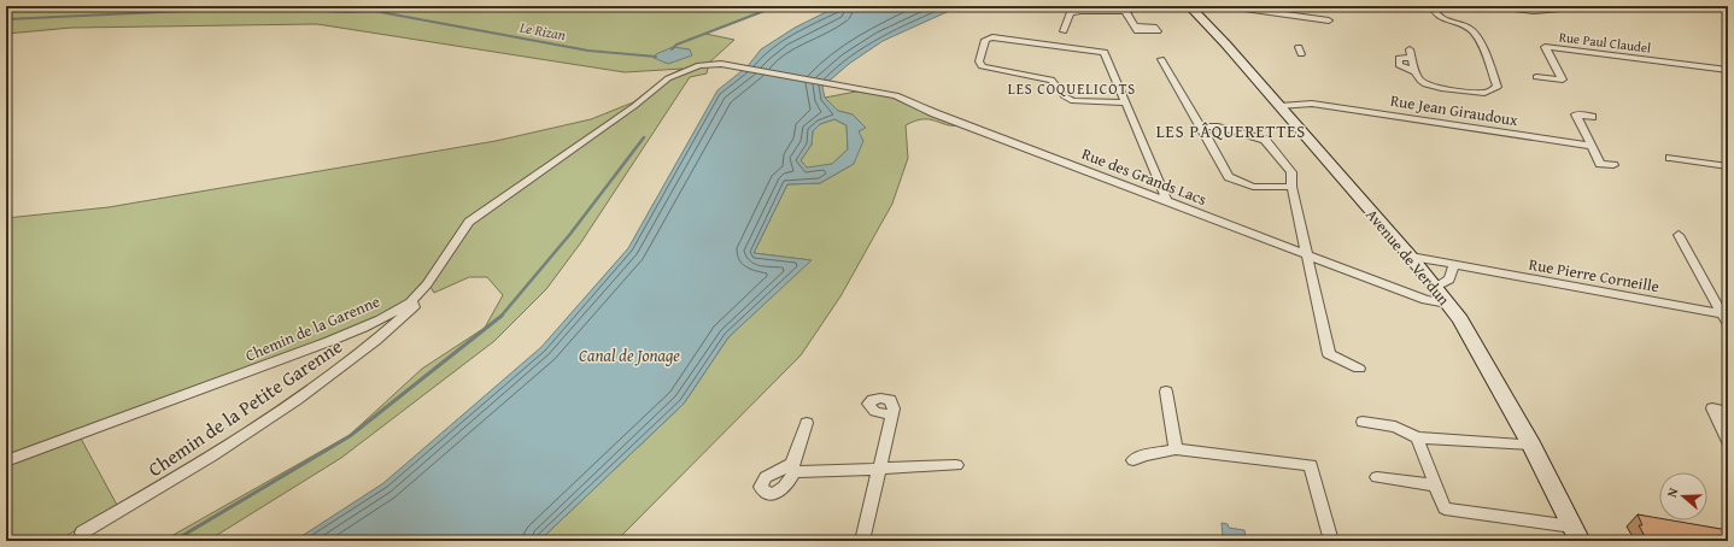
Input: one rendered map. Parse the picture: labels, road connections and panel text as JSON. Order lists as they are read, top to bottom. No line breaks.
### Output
{"streets":{"main road":["Avenue de Verdun"],"street":["Rue Paul Claudel","Rue Jean Giraudoux","Rue des Grands Lacs","Rue Pierre Corneille","Chemin de la Garenne","Chemin de la Petite Garenne"]},"crossings":[["Rue Jean Giraudoux","Avenue de Verdun"],["Rue des Grands Lacs","Avenue de Verdun"],["Rue des Grands Lacs","Chemin de la Garenne"],["Avenue de Verdun","Rue Pierre Corneille"],["Chemin de la Garenne","Chemin de la Petite Garenne"]],"districts":["LES COQUELICOTS","LES PÂQUERETTES"],"water":["Le Rizan","Canal de Jonage"],"north":"left"}
